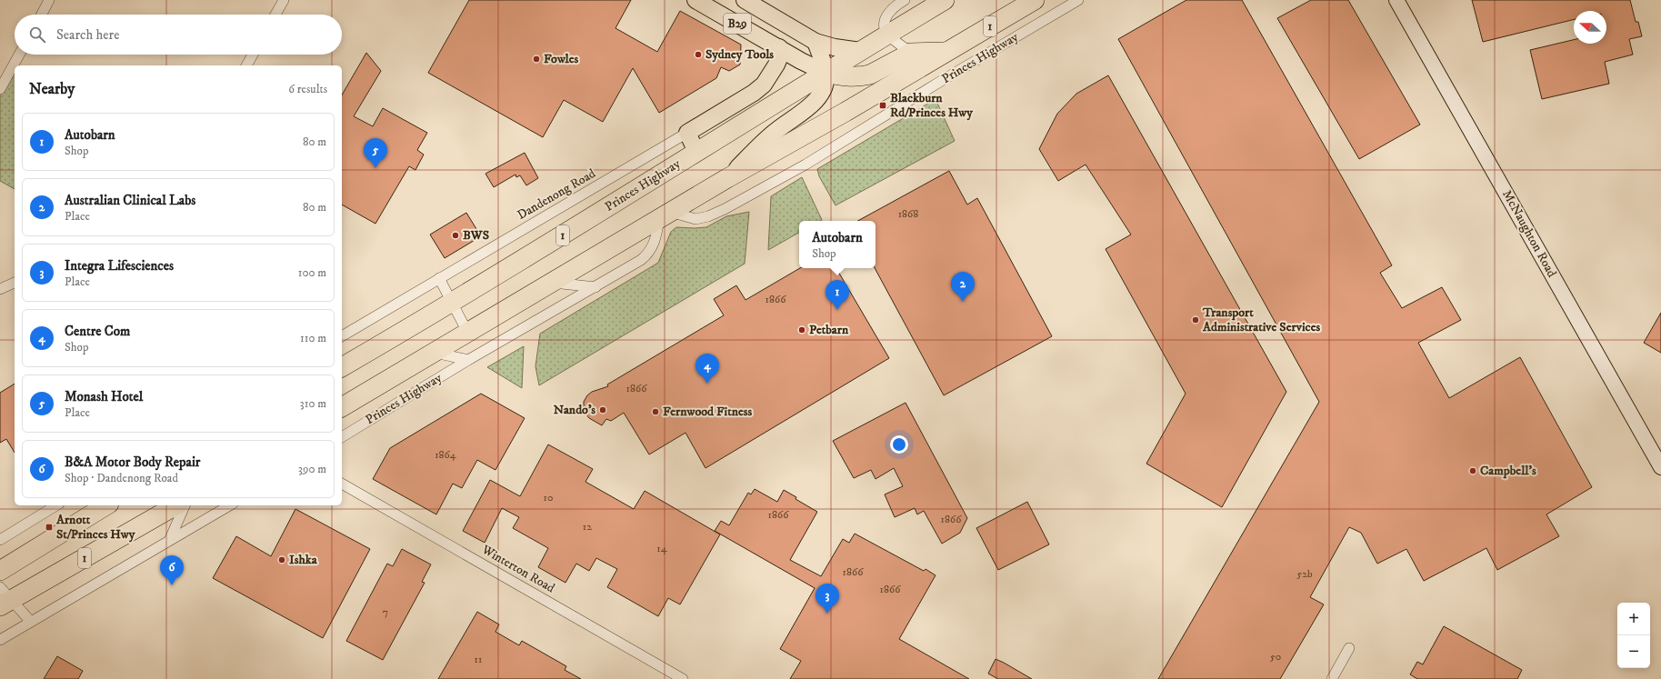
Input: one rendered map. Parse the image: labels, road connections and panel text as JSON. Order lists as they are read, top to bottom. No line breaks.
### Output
{"streets":{"highway":["1","Princes Highway"],"main road":["B29","McNaughton Road"],"street":["Dandenong Road","Winterton Road"]},"crossings":[["B29","Princes Highway"]],"places":{"other":["Sydney Tools","Fowles","BWS","Transport Administrative Services","Petbarn","Nando's","Fernwood Fitness","Campbell's","Ishka"],"transit":["Blackburn Rd/Princes Hwy","Arnott St/Princes Hwy"]},"house_numbers":["1868","1866","1866","1864","10","1866","1866","12","14","1866","52b","1866","7","50","11"],"north":"left","page":{"search":"Search here","heading":["Nearby","6 results"],"list":[{"mark":"1","name":"Autobarn","note":"Shop","value":"80 m"},{"mark":"2","name":"Australian Clinical Labs","note":"Place","value":"80 m"},{"mark":"3","name":"Integra Lifesciences","note":"Place","value":"100 m"},{"mark":"4","name":"Centre Com","note":"Shop","value":"110 m"},{"mark":"5","name":"Monash Hotel","note":"Place","value":"310 m"},{"mark":"6","name":"B&A Motor Body Repair","note":"Shop · Dandenong Road","value":"390 m"}],"pins":["5","2","1","4","6","3"],"popup":["Autobarn","Shop"],"map_buttons":["+","−"]}}
